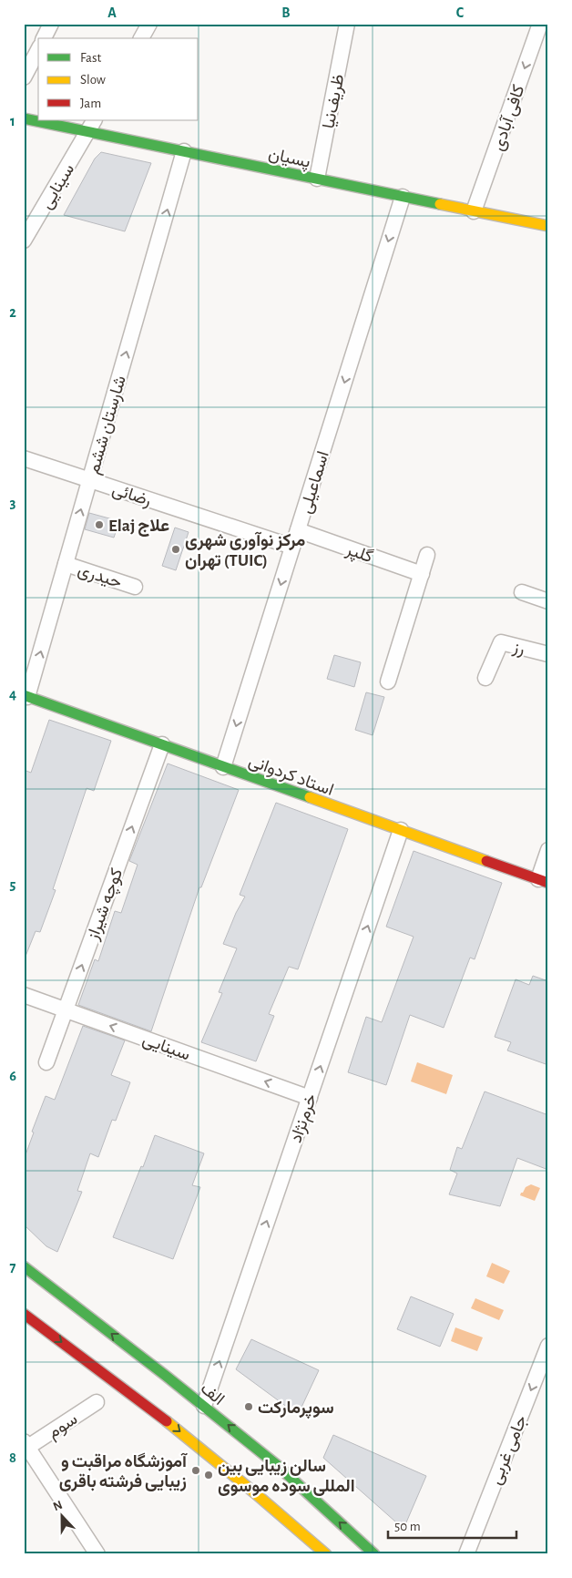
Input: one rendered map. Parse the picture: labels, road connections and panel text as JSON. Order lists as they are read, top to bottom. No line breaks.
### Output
{"streets":{"street":["ظریف‌نیا","کافی آبادی","پسیان","سینایی","شارستان ششم","اسماعیلی","رضائی","گلپر","حیدری","رز","استاد کردوانی","کوچه شیراز","خرم‌نژاد","الف","سوم","جامی غربی"]},"crossings":[["ظریف‌نیا","پسیان"],["کافی آبادی","پسیان"],["پسیان","سینایی"],["پسیان","شارستان ششم"],["پسیان","اسماعیلی"],["سینایی","کوچه شیراز"],["سینایی","خرم‌نژاد"],["شارستان ششم","رضائی"],["شارستان ششم","حیدری"],["شارستان ششم","استاد کردوانی"],["اسماعیلی","رضائی"],["اسماعیلی","گلپر"],["اسماعیلی","استاد کردوانی"],["استاد کردوانی","کوچه شیراز"],["استاد کردوانی","خرم‌نژاد"],["خرم‌نژاد","الف"]],"one_way":["کافی آبادی","سینایی","شارستان ششم","اسماعیلی","کوچه شیراز","خرم‌نژاد","جامی غربی"],"places":["Elaj علاج","مرکز نوآوری شهری تهران (TUIC)","سوپرمارکت","آموزشگاه مراقبت و زیبایی فرشته باقری","سالن زیبایی بین المللی سوده موسوی"],"legend":["Fast","Slow","Jam"],"scale_bar":"50 m","north":"top","grid":{"columns":["A","B","C"],"rows":["1","2","3","4","5","6","7","8"]}}
